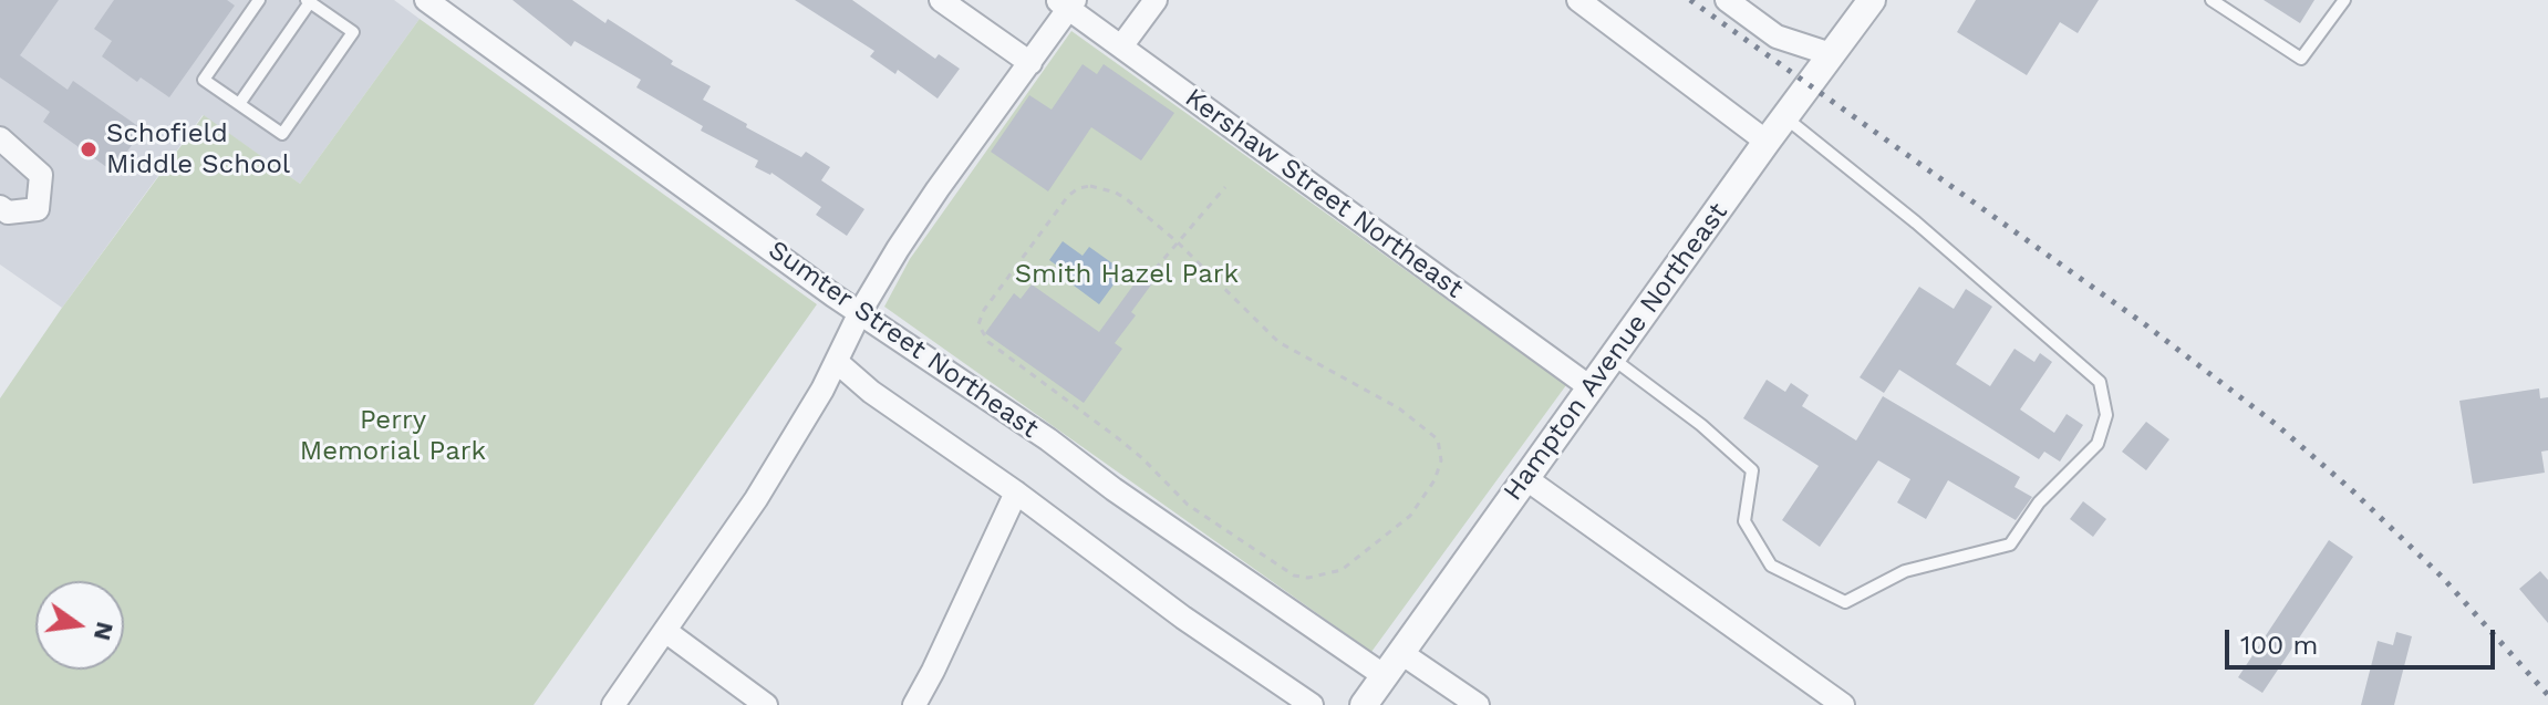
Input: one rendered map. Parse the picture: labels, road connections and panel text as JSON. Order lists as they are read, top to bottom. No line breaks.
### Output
{"streets":{"street":["Kershaw Street Northeast","Sumter Street Northeast","Hampton Avenue Northeast"]},"crossings":[["Kershaw Street Northeast","Hampton Avenue Northeast"],["Sumter Street Northeast","Hampton Avenue Northeast"]],"parks":["Smith Hazel Park","Perry Memorial Park"],"places":["Schofield Middle School"],"scale_bar":"100 m","north":"right"}
